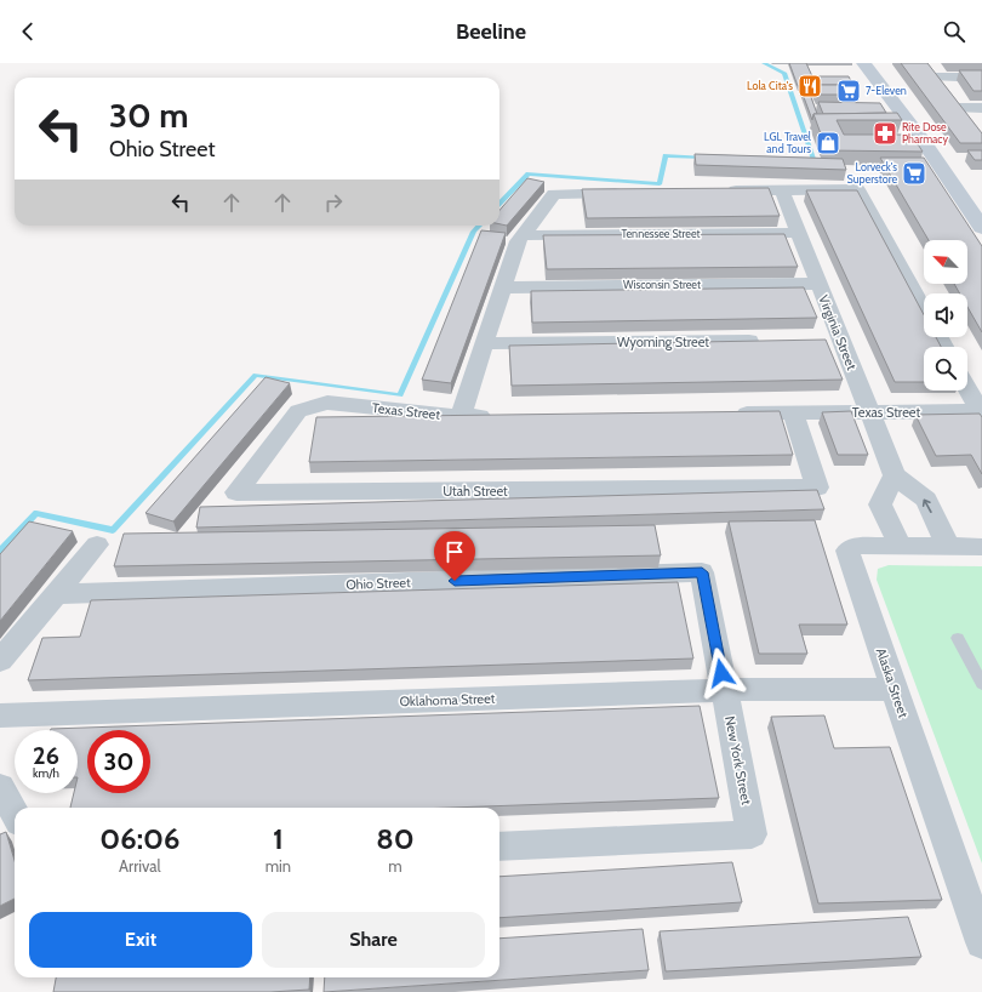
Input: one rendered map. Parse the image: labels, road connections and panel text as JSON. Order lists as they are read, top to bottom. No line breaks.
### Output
{"streets":{"street":["Tennessee Street","Wisconsin Street","Virginia Street","Wyoming Street","Texas Street","Utah Street","Ohio Street","Alaska Street","Oklahoma Street","New York Street"]},"crossings":[["Tennessee Street","Virginia Street"],["Wisconsin Street","Virginia Street"],["Virginia Street","Texas Street"],["Texas Street","Utah Street"],["Ohio Street","New York Street"],["Alaska Street","Oklahoma Street"],["Oklahoma Street","New York Street"]],"places":{"restaurant":["Lola Cita's"],"supermarket":["7-Eleven","Lorveck's Superstore"],"pharmacy":["Rite Dose Pharmacy"],"shop":["LGL Travel and Tours"]},"north":"top left","page":{"header":"Beeline","turn":["30 m","Ohio Street"],"speed":"26 km/h","limit":"30","eta":["06:06","Arrival","1","min","80","m"],"buttons":["Exit","Share"]}}
